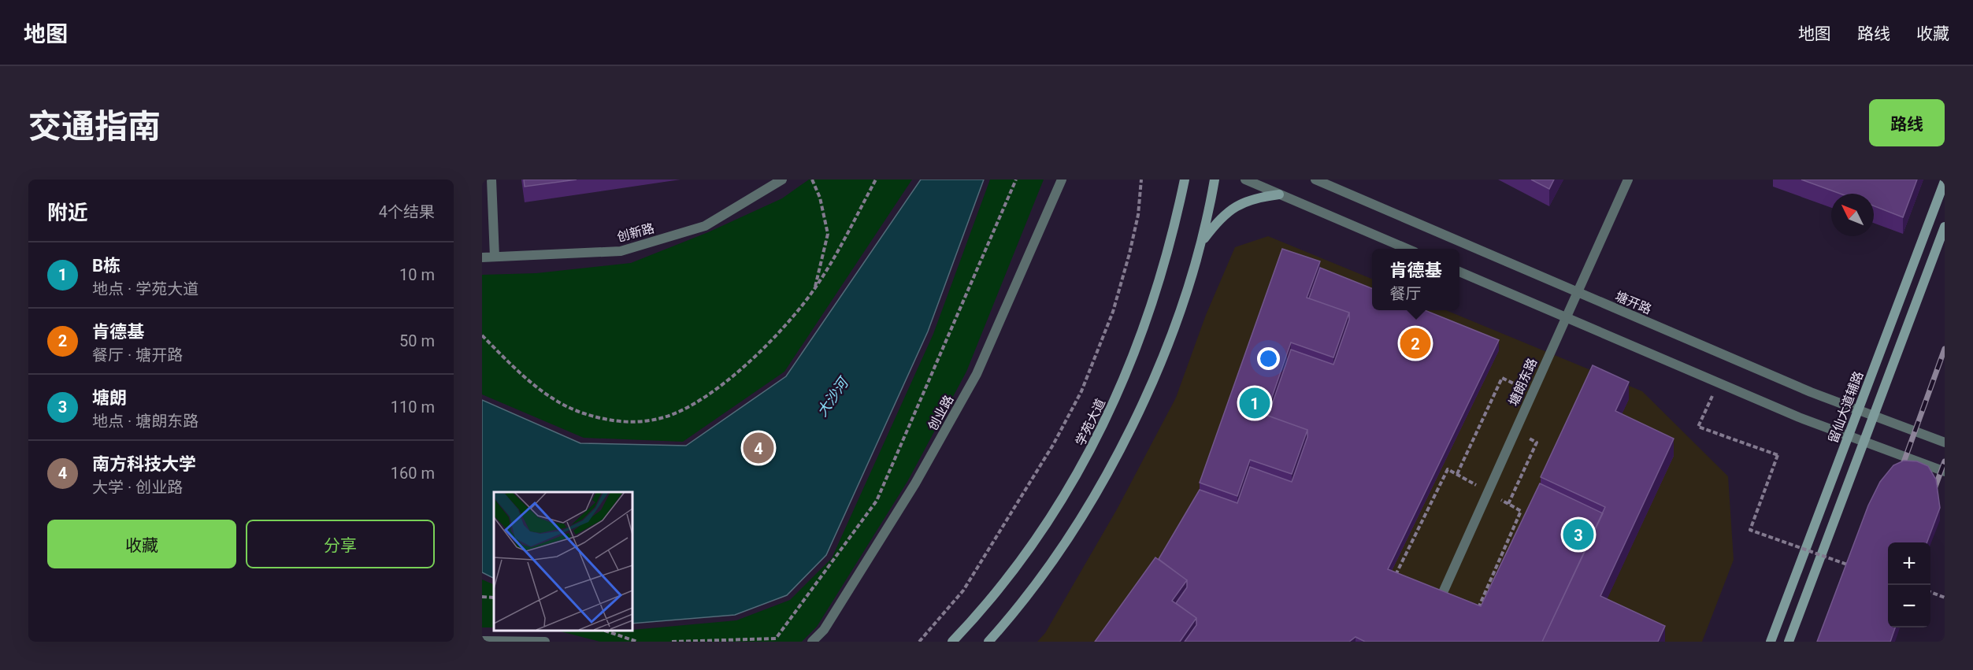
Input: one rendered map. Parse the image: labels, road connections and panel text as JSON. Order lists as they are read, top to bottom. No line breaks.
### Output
{"streets":{"main road":["留仙大道辅路","学苑大道"],"street":["创新路","塘开路","塘朗东路","创业路"]},"crossings":[["塘开路","塘朗东路"],["塘开路","留仙大道辅路"]],"water":["大沙河"],"north":"top left","page":{"header":"地图","nav":["地图","路线","收藏"],"title":"交通指南","buttons":["路线",["收藏","分享"]],"heading":["附近","4个结果"],"list":[{"mark":"1","name":"B栋","note":"地点 · 学苑大道","value":"10 m"},{"mark":"2","name":"肯德基","note":"餐厅 · 塘开路","value":"50 m"},{"mark":"3","name":"塘朗","note":"地点 · 塘朗东路","value":"110 m"},{"mark":"4","name":"南方科技大学","note":"大学 · 创业路","value":"160 m"}],"popup":["肯德基","餐厅"],"pins":["2","1","4","3"],"map_buttons":["+","−"]}}
